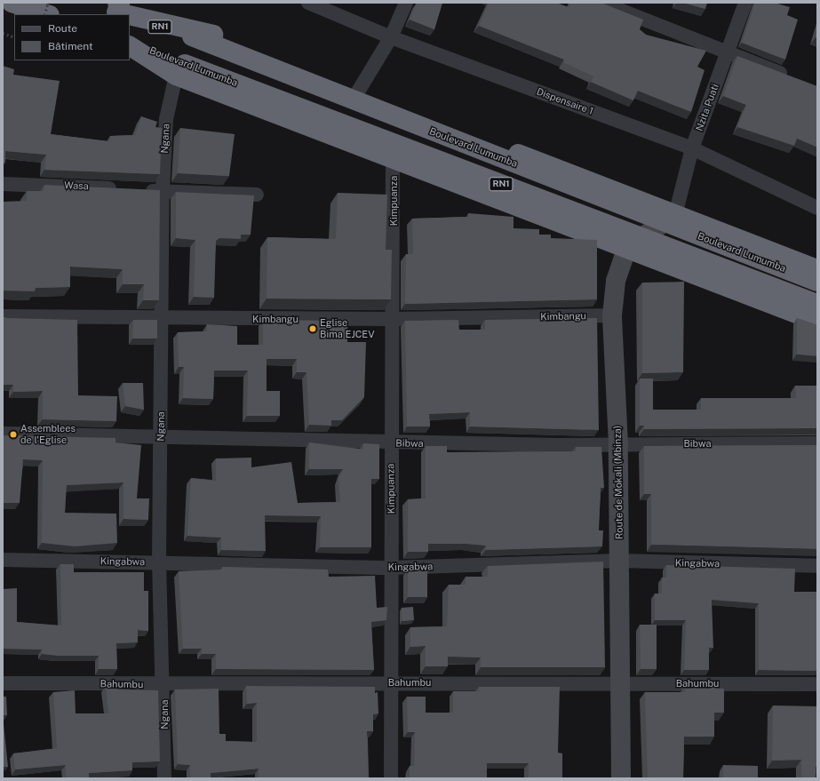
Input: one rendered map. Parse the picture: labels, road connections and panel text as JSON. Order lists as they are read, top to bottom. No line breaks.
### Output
{"streets":{"highway":["RN1","Boulevard Lumumba"],"street":["Dispensaire 1","Nzita Puati","Ngana","Wasa","Kimpuanza","Kimbangu","Bibwa","Route de Mokali (Mbinza)","Kingabwa","Bahumbu"]},"crossings":[["Boulevard Lumumba","Ngana"],["Dispensaire 1","Nzita Puati"],["Ngana","Wasa"],["Ngana","Kimbangu"],["Ngana","Bibwa"],["Ngana","Kingabwa"],["Ngana","Bahumbu"],["Kimpuanza","Kimbangu"],["Kimpuanza","Bibwa"],["Kimpuanza","Kingabwa"],["Kimpuanza","Bahumbu"],["Kimbangu","Route de Mokali (Mbinza)"],["Bibwa","Route de Mokali (Mbinza)"],["Route de Mokali (Mbinza)","Kingabwa"],["Route de Mokali (Mbinza)","Bahumbu"]],"places":["Eglise Bima EJCEV","Assemblees de l'Eglise"],"legend":["Route","Bâtiment"]}
